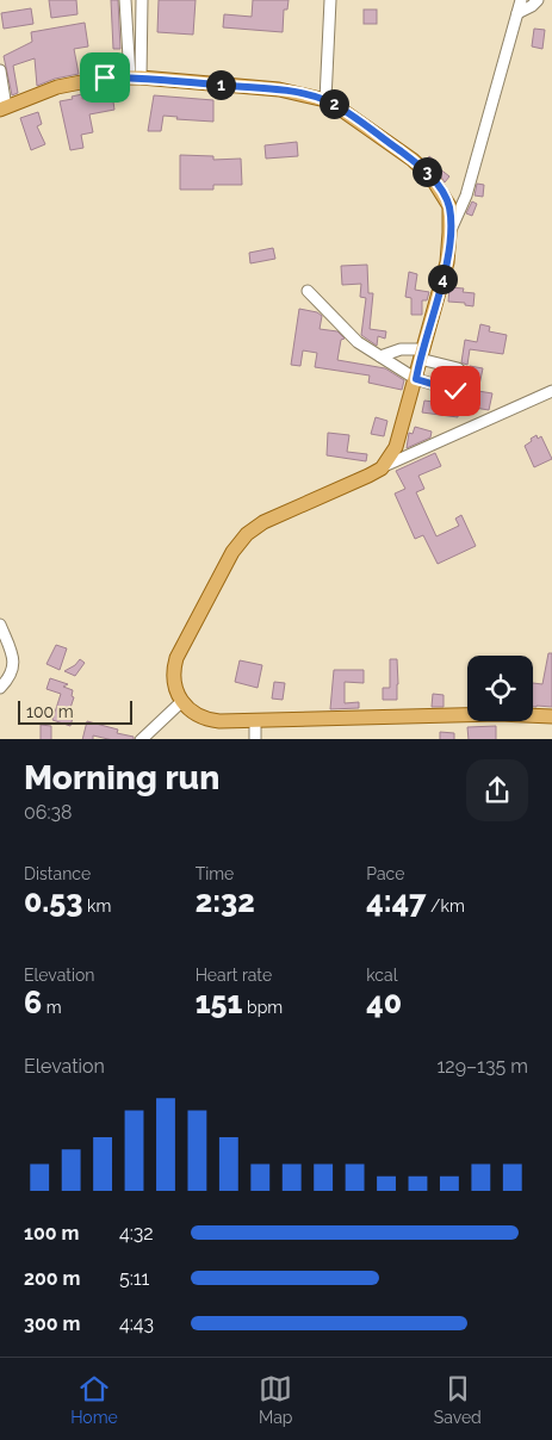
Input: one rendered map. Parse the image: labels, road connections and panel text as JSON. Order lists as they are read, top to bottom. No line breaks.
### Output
{"scale_bar":"100 m","page":{"pins":["1","2","3","4"],"scale":"100 m","heading":["Morning run","06:38"],"stats":[["Distance","0.53 km"],["Time","2:32"],["Pace","4:47 /km"],["Elevation","6 m"],["Heart rate","151 bpm"],["kcal","40"]],"chart":["Elevation","129–135 m"],"list":[{"name":"100 m","note":"4:32"},{"name":"200 m","note":"5:11"},{"name":"300 m","note":"4:43"}],"tabs":["Home","Map","Saved"]}}
